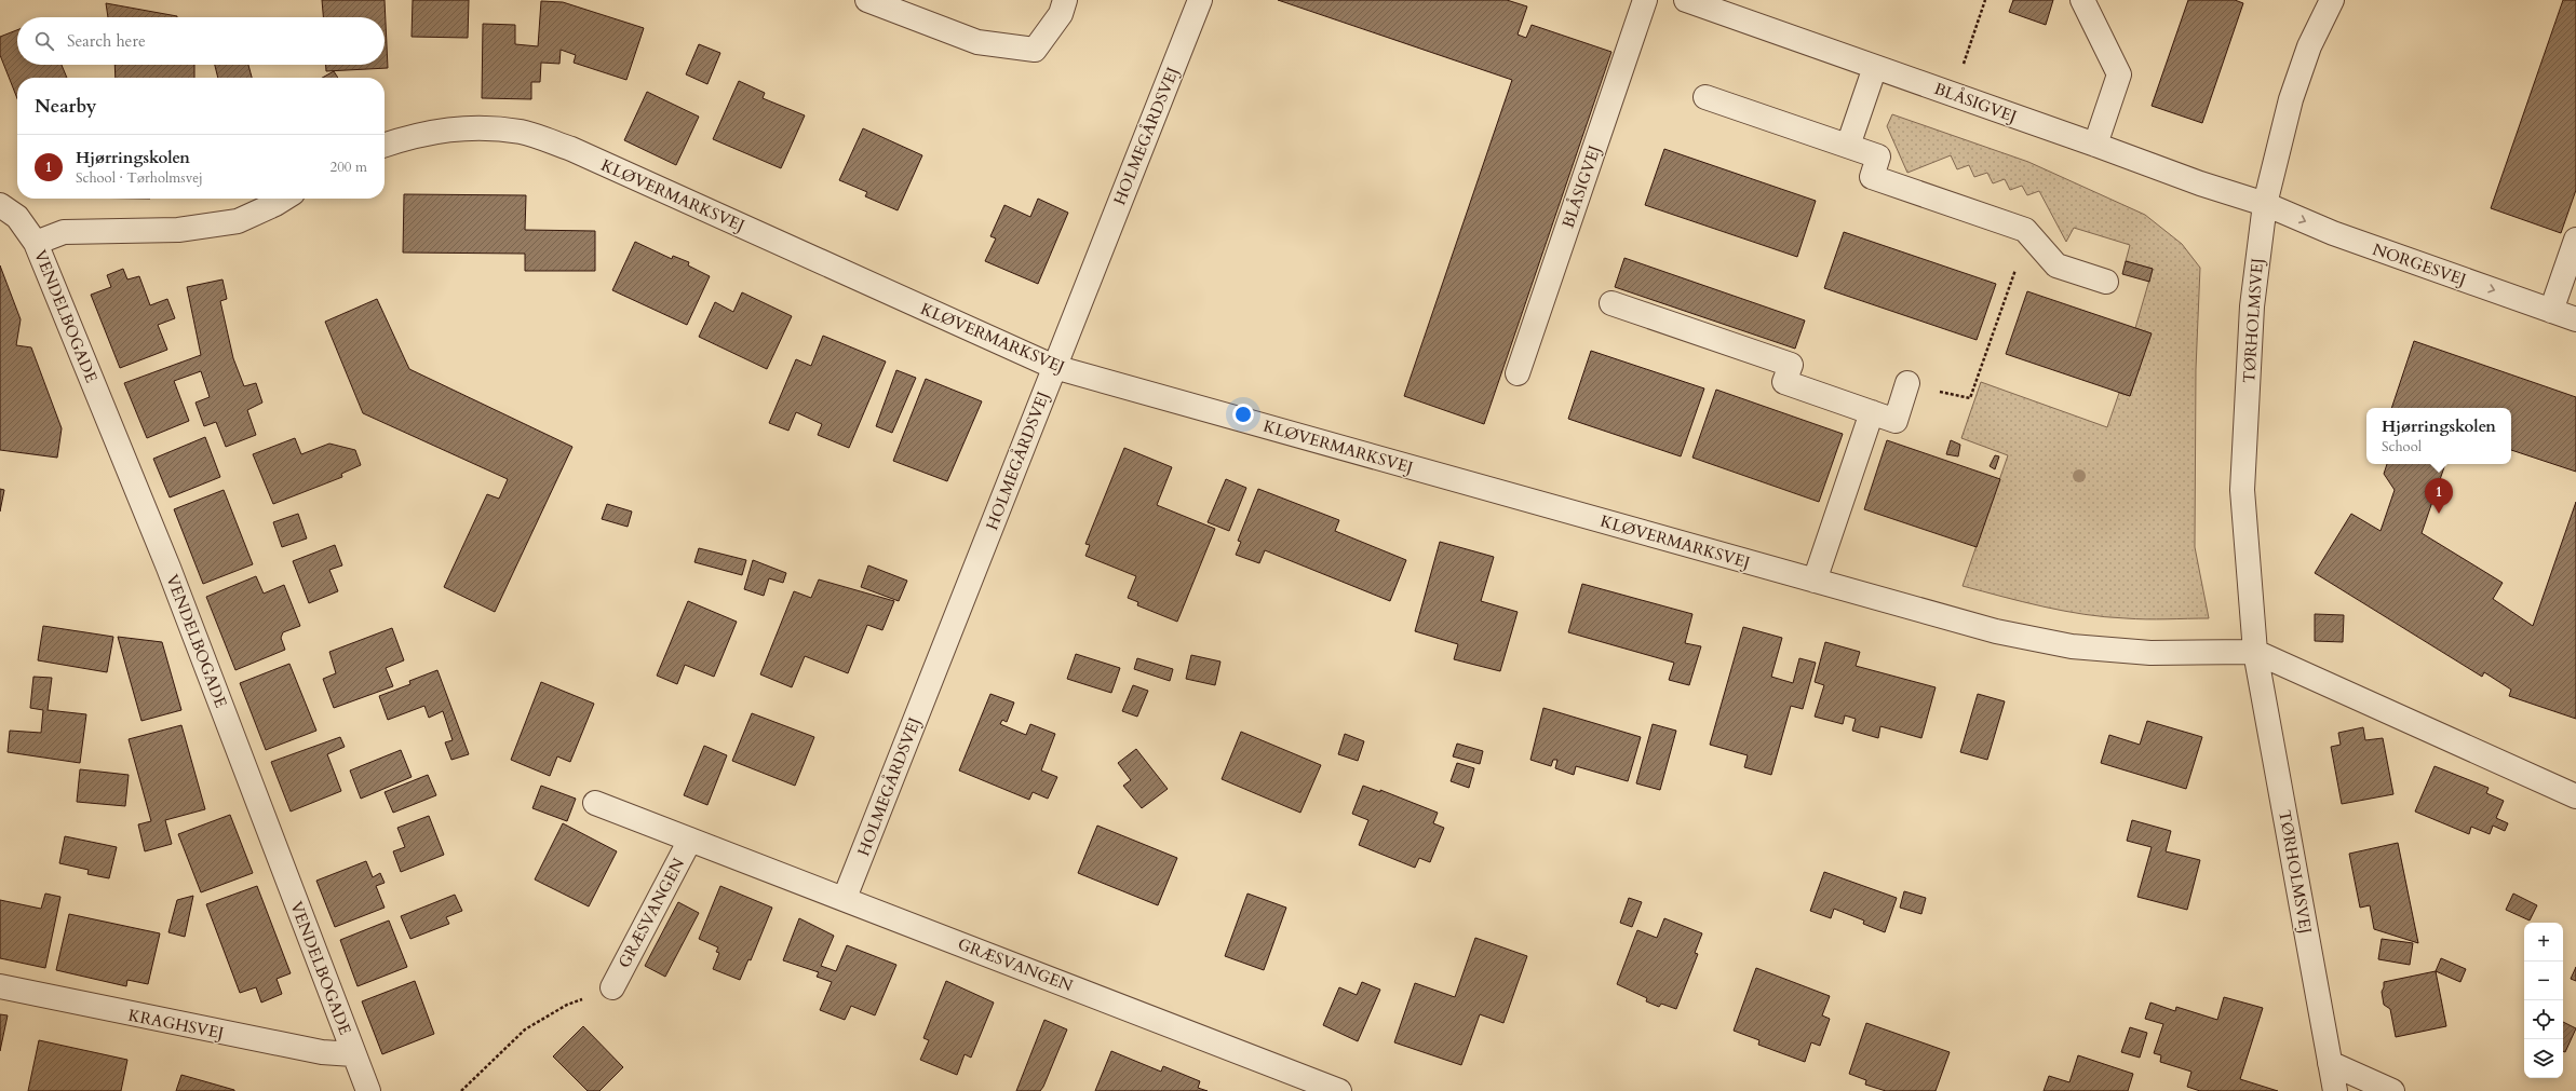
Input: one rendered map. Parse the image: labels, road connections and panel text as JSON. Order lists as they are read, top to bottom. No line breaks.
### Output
{"streets":{"street":["BLÅSIGVEJ","HOLMEGÅRDSVEJ","KLØVERMARKSVEJ","NORGESVEJ","VENDELBOGADE","TØRHOLMSVEJ","GRÆSVANGEN","KRAGHSVEJ"]},"crossings":[["BLÅSIGVEJ","NORGESVEJ"],["BLÅSIGVEJ","TØRHOLMSVEJ"],["HOLMEGÅRDSVEJ","KLØVERMARKSVEJ"],["HOLMEGÅRDSVEJ","GRÆSVANGEN"],["KLØVERMARKSVEJ","TØRHOLMSVEJ"],["NORGESVEJ","TØRHOLMSVEJ"],["VENDELBOGADE","KRAGHSVEJ"]],"one_way":["NORGESVEJ"],"page":{"search":"Search here","heading":"Nearby","list":[{"mark":"1","name":"Hjørringskolen","note":"School · Tørholmsvej","value":"200 m"}],"popup":["Hjørringskolen","School"],"pins":"1","map_buttons":["+","−"]}}
